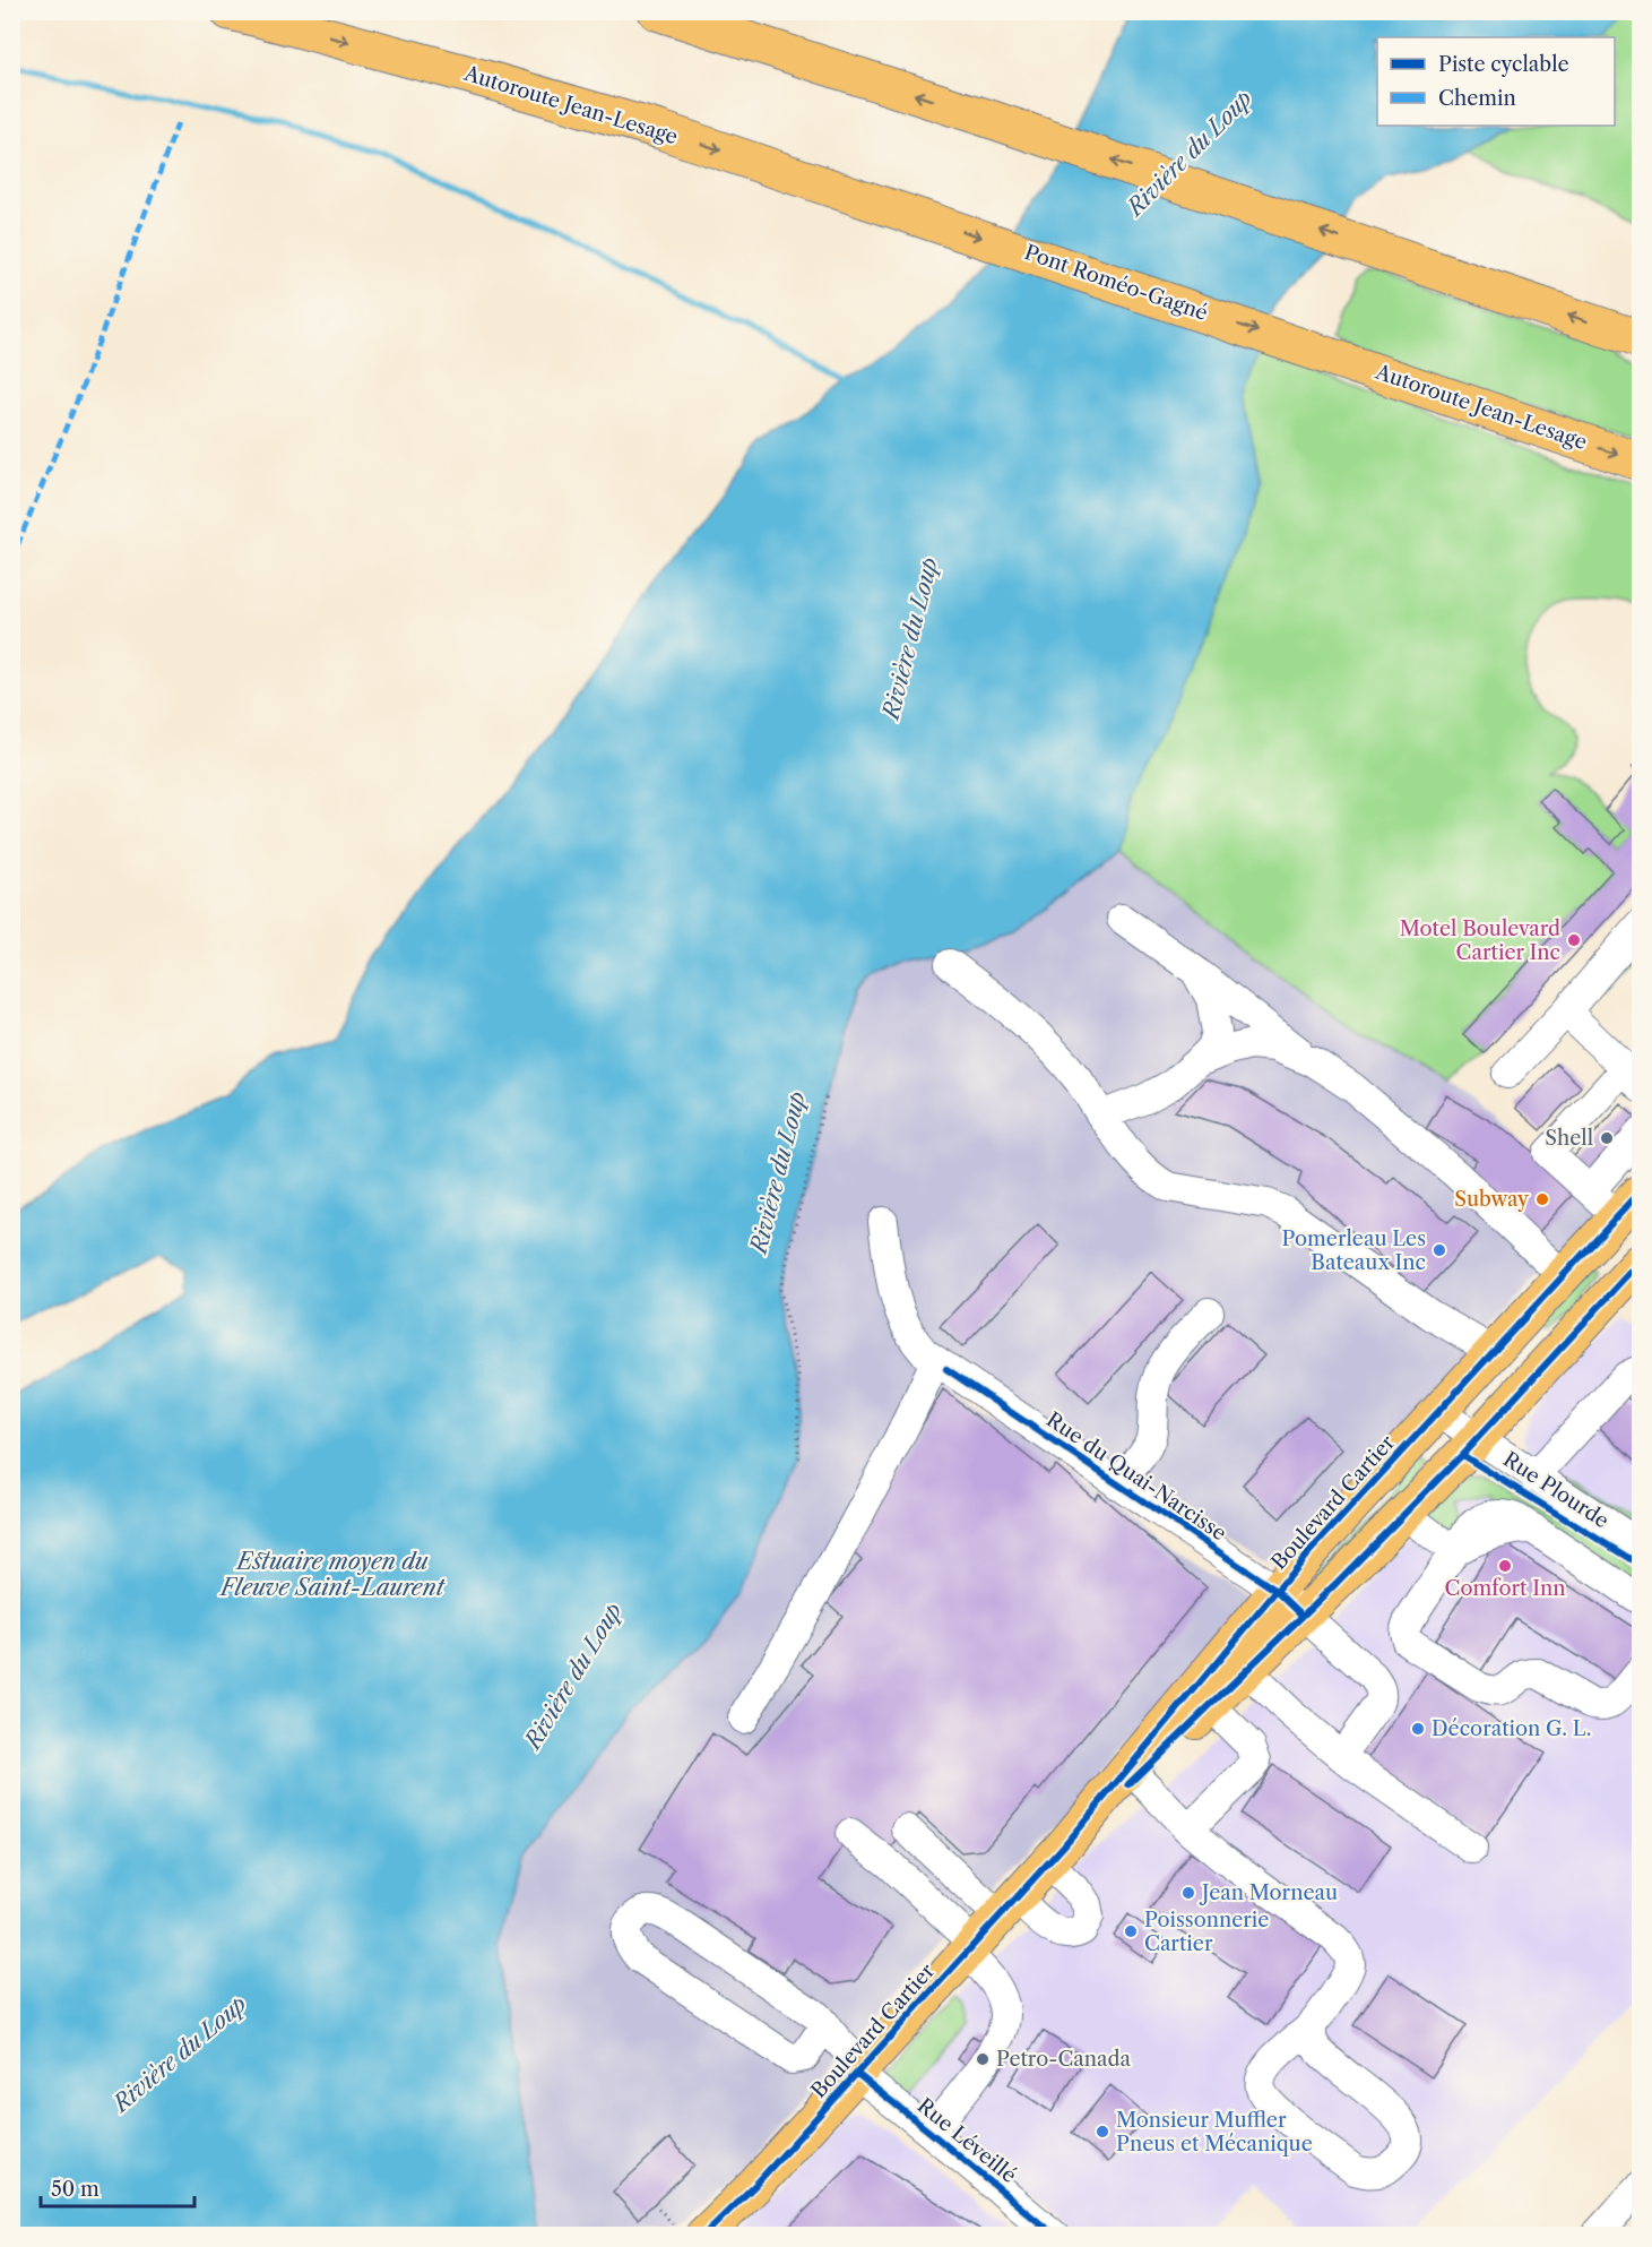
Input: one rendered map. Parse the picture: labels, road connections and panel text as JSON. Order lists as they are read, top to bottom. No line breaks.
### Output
{"streets":{"highway":["Autoroute Jean-Lesage","Pont Roméo-Gagné"],"main road":["Boulevard Cartier"],"street":["Rue du Quai-Narcisse","Rue Plourde","Rue Léveillé"]},"crossings":[["Autoroute Jean-Lesage","Pont Roméo-Gagné"],["Rue du Quai-Narcisse","Boulevard Cartier"],["Rue Plourde","Boulevard Cartier"],["Boulevard Cartier","Rue Léveillé"]],"water":["Rivière du Loup","Estuaire moyen du Fleuve Saint-Laurent"],"places":["Motel Boulevard Cartier Inc","Shell","Subway","Pomerleau Les Bateaux Inc","Comfort Inn","Décoration G. L.","Jean Morneau","Poissonnerie Cartier","Petro-Canada","Monsieur Muffler Pneus et Mécanique"],"legend":["Piste cyclable","Chemin"],"scale_bar":"50 m"}
